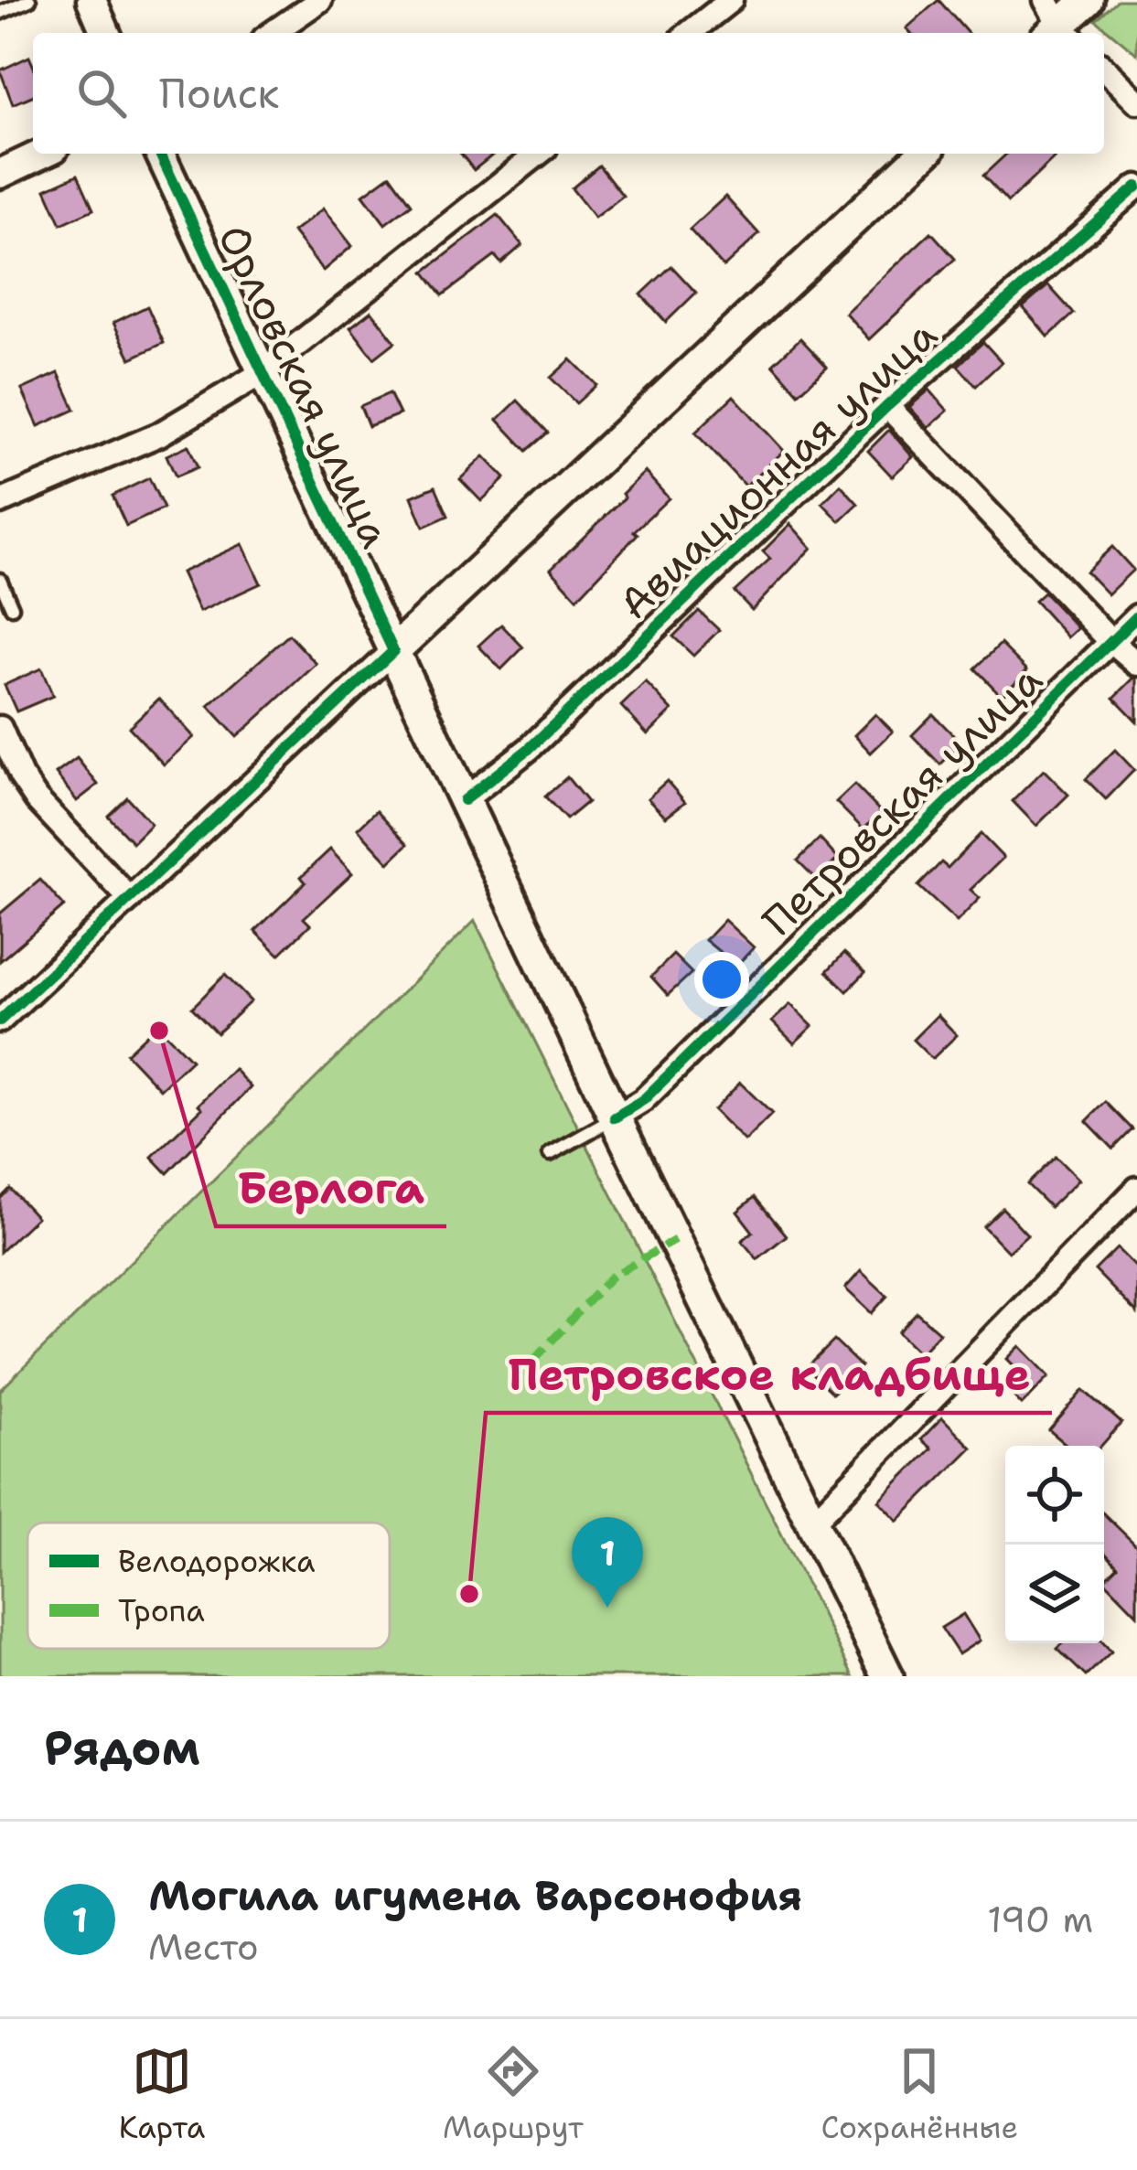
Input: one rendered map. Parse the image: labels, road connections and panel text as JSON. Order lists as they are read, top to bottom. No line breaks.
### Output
{"streets":{"main road":["Орловская улица"],"street":["Авиационная улица","Петровская улица"]},"crossings":[["Орловская улица","Авиационная улица"],["Орловская улица","Петровская улица"]],"places":["Берлога","Петровское кладбище"],"legend":["Велодорожка","Тропа"],"page":{"search":"Поиск","pins":"1","heading":"Рядом","list":[{"mark":"1","name":"Могила игумена Варсонофия","note":"Место","value":"190 m"}],"nav":["Карта","Маршрут","Сохранённые"]}}
